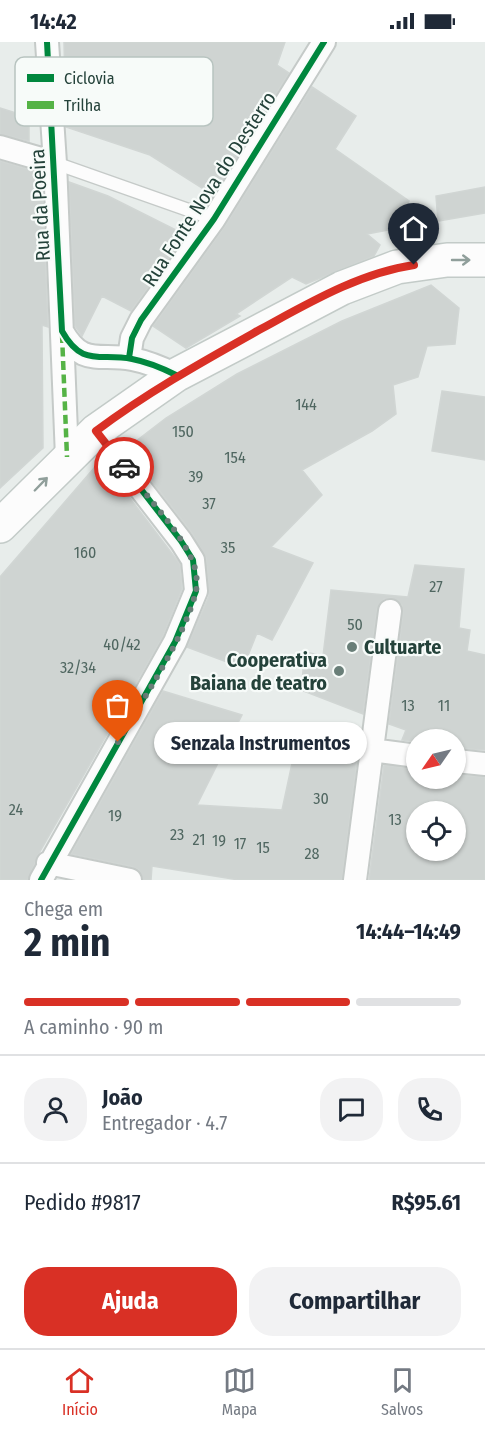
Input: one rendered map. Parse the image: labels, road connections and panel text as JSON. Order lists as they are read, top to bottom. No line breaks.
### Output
{"streets":{"street":["Rua Fonte Nova do Desterro","Rua da Poeira"]},"places":["Cultuarte","Cooperativa Baiana de teatro","Senzala Instrumentos"],"house_numbers":["144","150","154","39","37","35","160","27","50","40/42","32/34","13","11","30","24","19","13","23","21","19","17","15","28"],"legend":["Ciclovia","Trilha"],"north":"bottom left","page":{"status":"14:42","bubble":"Senzala Instrumentos","heading":["2 min","Chega em","14:44–14:49"],"panel":["João","Entregador · 4.7","Pedido #9817","R$95.61"],"bar":"A caminho · 90 m","buttons":["Ajuda","Compartilhar"],"tabs":["Início","Mapa","Salvos"]}}
